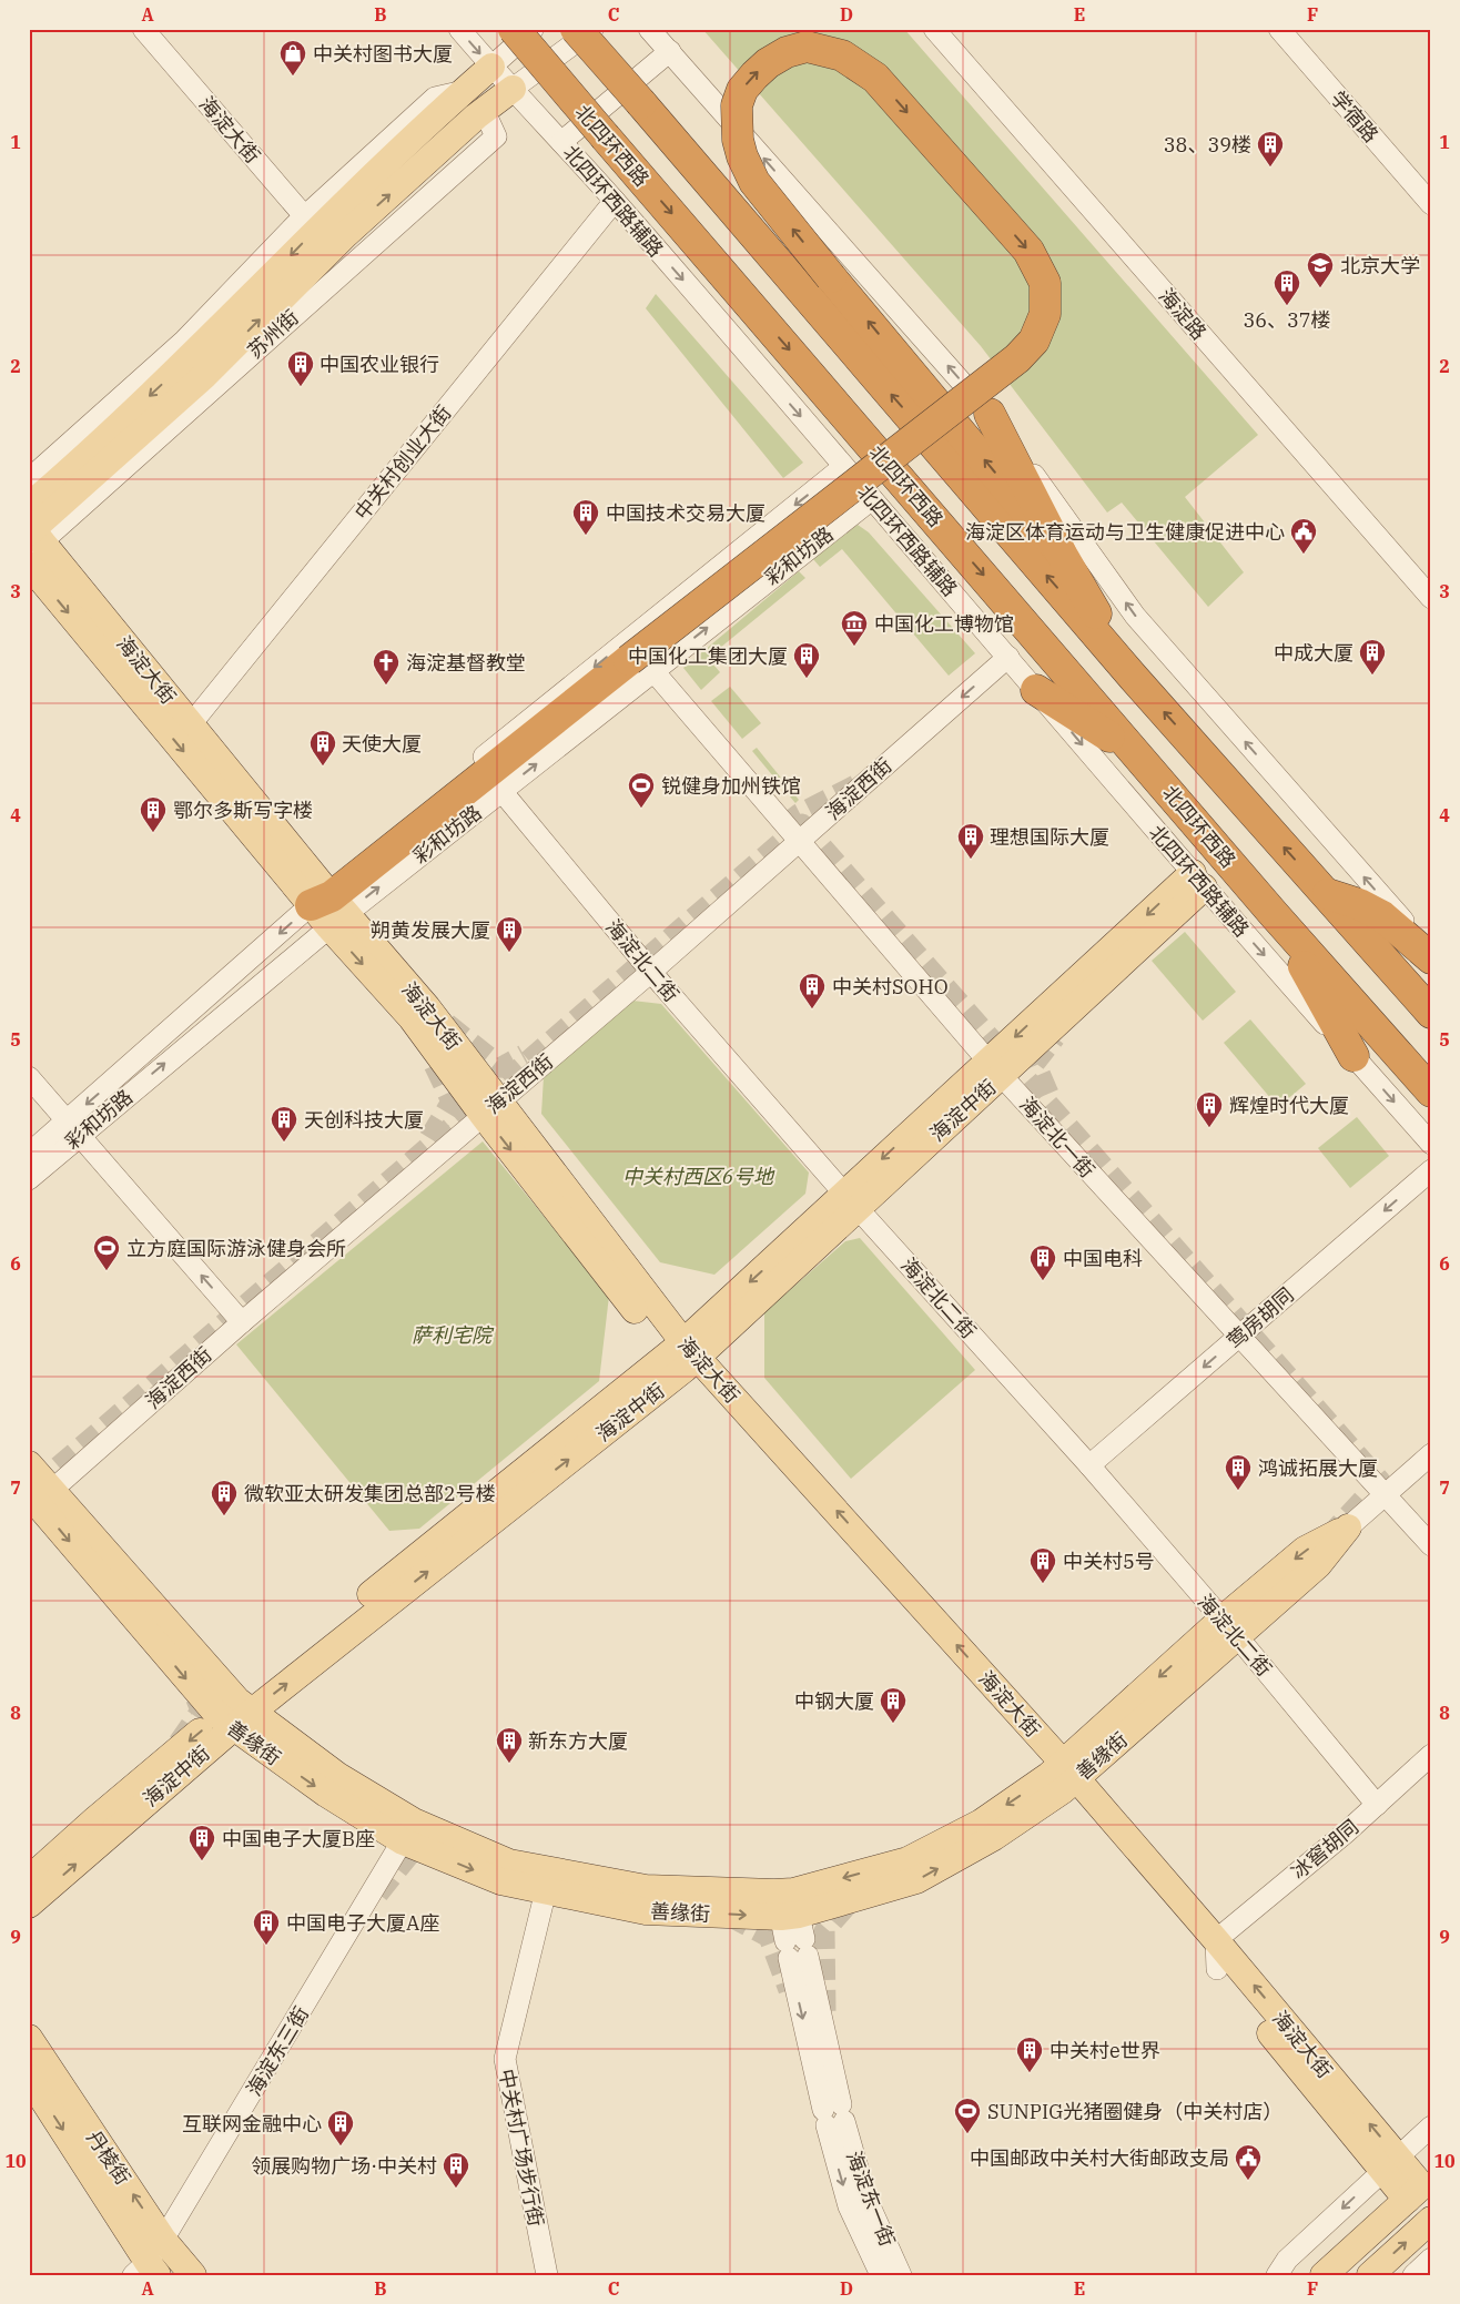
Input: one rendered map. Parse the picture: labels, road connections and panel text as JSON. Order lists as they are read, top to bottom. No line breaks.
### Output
{"streets":{"highway":["北四环西路"],"main road":["海淀大街","苏州街","海淀中街","善缘街","丹棱街"],"street":["学宿路","北四环西路辅路","海淀路","中关村创业大街","彩和坊路","海淀西街","海淀北二街","海淀北一街","莺房胡同","冰窖胡同","海淀东三街","中关村广场步行街","海淀东一街"]},"crossings":[["海淀大街","苏州街"],["海淀大街","中关村创业大街"],["海淀大街","彩和坊路"],["海淀大街","海淀西街"],["海淀大街","海淀中街"],["海淀大街","善缘街"],["海淀大街","冰窖胡同"],["北四环西路辅路","苏州街"],["北四环西路辅路","中关村创业大街"],["北四环西路辅路","彩和坊路"],["北四环西路辅路","海淀西街"],["北四环西路辅路","海淀中街"],["彩和坊路","海淀北二街"],["彩和坊路","海淀北一街"],["海淀西街","海淀北二街"],["海淀西街","海淀北一街"],["海淀西街","善缘街"],["海淀北二街","海淀中街"],["海淀北二街","莺房胡同"],["海淀北二街","善缘街"],["海淀北二街","冰窖胡同"],["海淀中街","海淀北一街"],["海淀中街","善缘街"],["海淀北一街","莺房胡同"],["海淀北一街","善缘街"],["善缘街","海淀东三街"],["善缘街","中关村广场步行街"],["善缘街","海淀东一街"],["海淀东三街","丹棱街"]],"one_way":["莺房胡同"],"parks":["中关村西区6号地","萨利宅院"],"places":{"shop":["中关村图书大厦"],"building":["38、39楼","36、37楼","中国农业银行","中国技术交易大厦","中成大厦","中国化工集团大厦","天使大厦","鄂尔多斯写字楼","理想国际大厦","朔黄发展大厦","中关村SOHO","辉煌时代大厦","天创科技大厦","中国电科","鸿诚拓展大厦","微软亚太研发集团总部2号楼","中关村5号","中钢大厦","新东方大厦","中国电子大厦B座","中国电子大厦A座","中关村e世界","互联网金融中心","领展购物广场·中关村"],"school or university":["北京大学"],"public building":["海淀区体育运动与卫生健康促进中心","中国邮政中关村大街邮政支局"],"museum":["中国化工博物馆"],"church":["海淀基督教堂"],"sports":["锐健身加州铁馆","立方庭国际游泳健身会所","SUNPIG光猪圈健身（中关村店）"]},"grid":{"columns":["A","B","C","D","E","F"],"rows":["1","2","3","4","5","6","7","8","9","10"]}}
